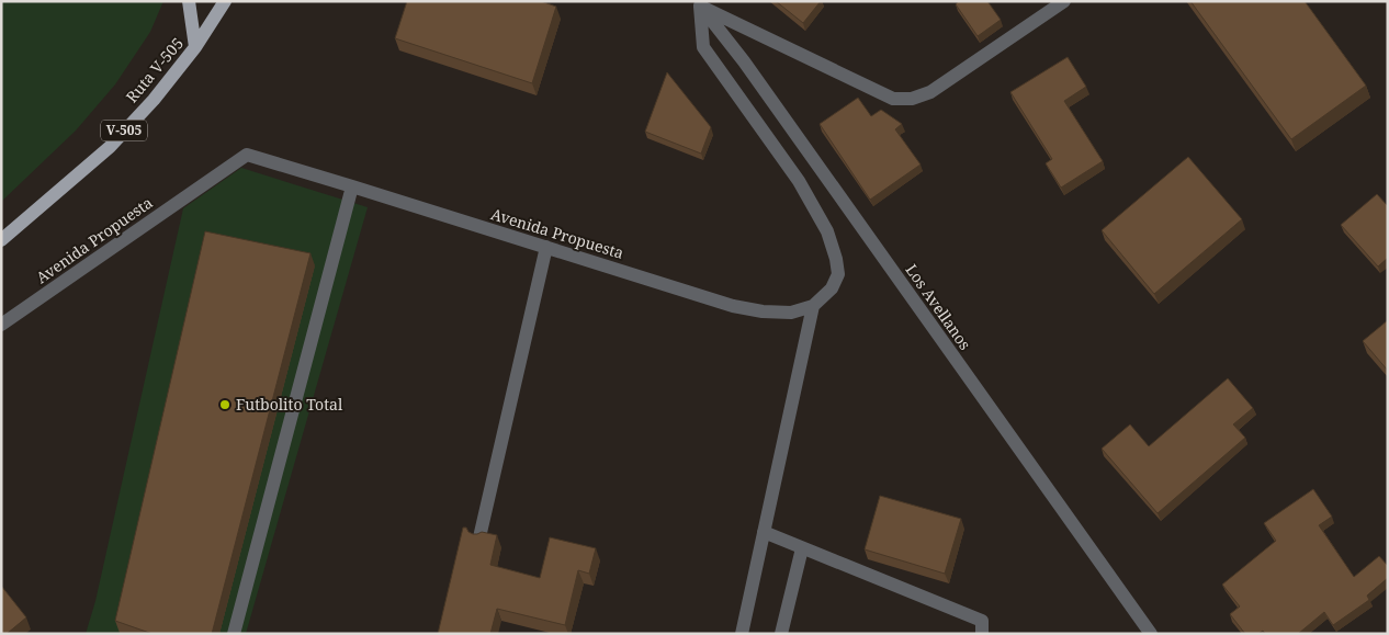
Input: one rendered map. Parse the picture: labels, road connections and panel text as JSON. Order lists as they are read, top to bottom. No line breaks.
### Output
{"streets":{"main road":["Ruta V-505","V-505"],"street":["Avenida Propuesta","Los Avellanos"]},"places":["Futbolito Total"]}
